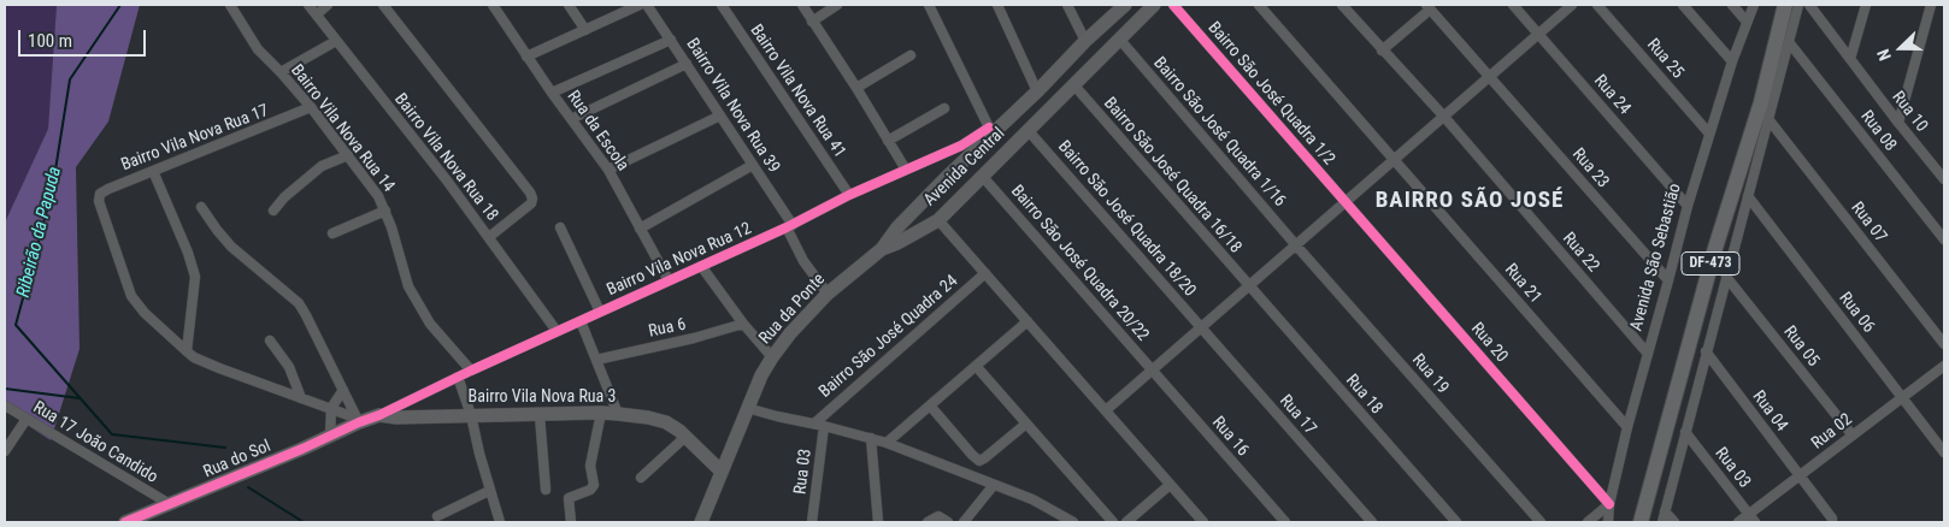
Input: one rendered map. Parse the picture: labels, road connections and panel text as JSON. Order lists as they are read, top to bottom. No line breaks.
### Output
{"streets":{"main road":["DF-473"],"street":["Rua 25","Bairro Vila Nova Rua 41","Bairro São José Quadra 1/2","Rua 24","Bairro Vila Nova Rua 39","Rua 10","Bairro Vila Nova Rua 14","Rua da Escola","Rua 08","Bairro São José Quadra 1/16","Bairro Vila Nova Rua 17","Bairro Vila Nova Rua 18","Avenida Central","Rua 23","Bairro São José Quadra 16/18","Bairro São José Quadra 18/20","Rua 07","Rua 22","Avenida São Sebastião","Bairro Vila Nova Rua 12","Bairro São José Quadra 20/22","Rua 21","Rua da Ponte","Rua 06","Rua 6","Bairro São José Quadra 24","Rua 20","Rua 05","Rua 19","Rua 18","Bairro Vila Nova Rua 3","Rua 04","Rua 17","Rua 02","Rua 16","Rua 17 João Candido","Rua do Sol","Rua 03"]},"crossings":[["Rua 25","Avenida São Sebastião"],["Bairro Vila Nova Rua 41","Bairro Vila Nova Rua 12"],["Bairro São José Quadra 1/2","Rua 20"],["Rua 24","Avenida São Sebastião"],["Bairro Vila Nova Rua 39","Bairro Vila Nova Rua 12"],["Bairro Vila Nova Rua 39","Rua da Ponte"],["Bairro Vila Nova Rua 14","Bairro Vila Nova Rua 17"],["Bairro Vila Nova Rua 14","Bairro Vila Nova Rua 12"],["Rua da Escola","Bairro Vila Nova Rua 12"],["Bairro São José Quadra 1/16","Avenida Central"],["Bairro São José Quadra 1/16","Rua 19"],["Bairro Vila Nova Rua 18","Bairro Vila Nova Rua 12"],["Avenida Central","Bairro São José Quadra 16/18"],["Avenida Central","Bairro São José Quadra 18/20"],["Avenida Central","Bairro Vila Nova Rua 12"],["Avenida Central","Bairro São José Quadra 20/22"],["Avenida Central","Rua da Ponte"],["Rua 23","Avenida São Sebastião"],["Bairro São José Quadra 16/18","Rua 18"],["Bairro São José Quadra 18/20","Rua 17"],["Rua 22","Avenida São Sebastião"],["Avenida São Sebastião","Rua 21"],["Avenida São Sebastião","Rua 20"],["Bairro Vila Nova Rua 12","Bairro Vila Nova Rua 3"],["Bairro Vila Nova Rua 12","Rua do Sol"],["Bairro São José Quadra 20/22","Rua 16"],["Rua da Ponte","Bairro Vila Nova Rua 3"],["Rua 06","Rua 02"],["Rua 05","Rua 02"],["Bairro Vila Nova Rua 3","Rua do Sol"],["Rua 04","Rua 02"],["Rua 02","Rua 03"],["Rua 17 João Candido","Rua do Sol"]],"districts":["BAIRRO SÃO JOSÉ"],"water":["Ribeirão da Papuda"],"scale_bar":"100 m","north":"left"}
